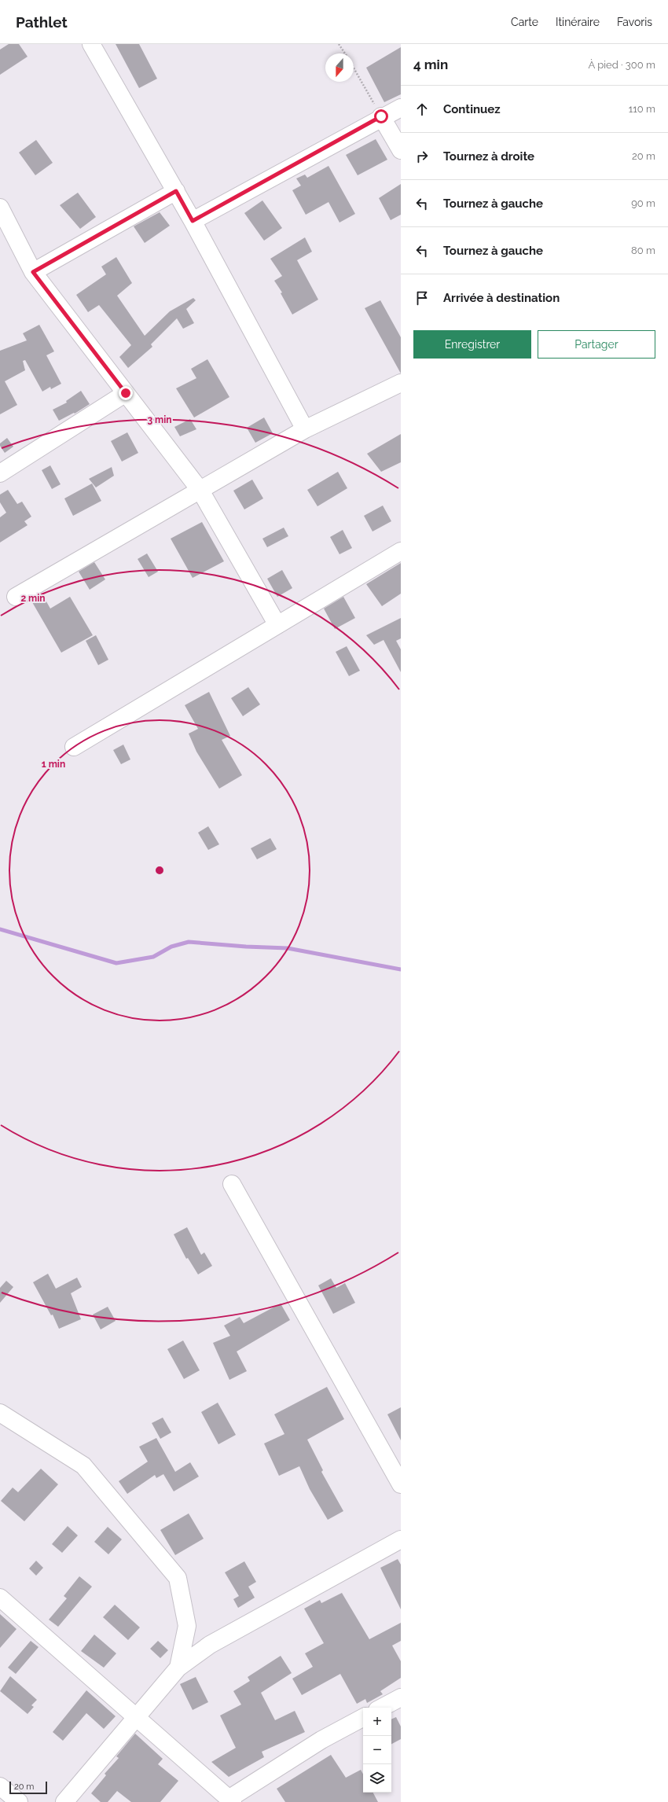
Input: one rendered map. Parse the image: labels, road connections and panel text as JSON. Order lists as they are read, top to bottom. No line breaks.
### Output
{"scale_bar":"20 m","north":"bottom","page":{"header":"Pathlet","nav":["Carte","Itinéraire","Favoris"],"heading":["4 min","À pied · 300 m"],"list":[["Continuez","110 m"],["Tournez à droite","20 m"],["Tournez à gauche","90 m"],["Tournez à gauche","80 m"],"Arrivée à destination"],"buttons":["Enregistrer","Partager"],"map_buttons":["+","−"],"scale":"20 m"},"rings":["3 min","2 min","1 min"]}
